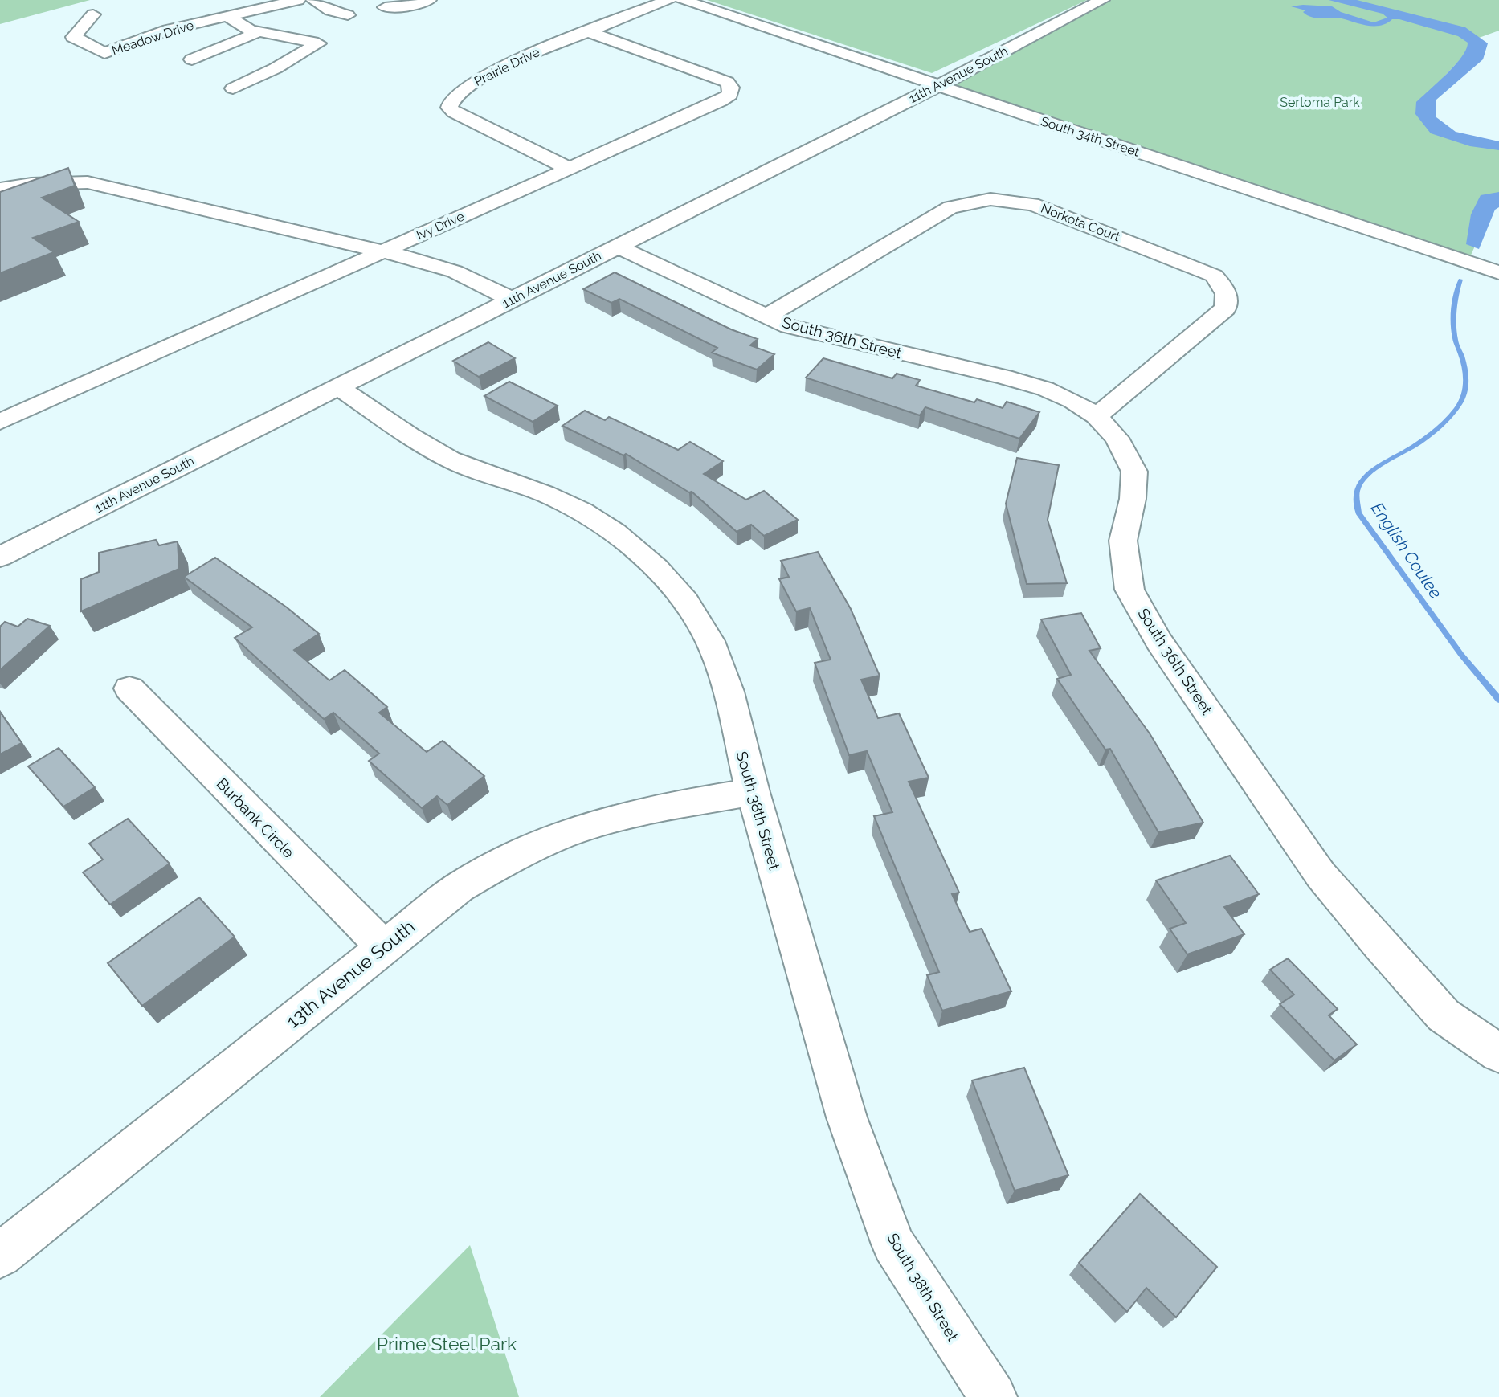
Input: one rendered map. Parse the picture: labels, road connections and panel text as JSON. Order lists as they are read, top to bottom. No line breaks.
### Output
{"streets":{"street":["Meadow Drive","Prairie Drive","11th Avenue South","South 34th Street","Norkota Court","Ivy Drive","South 36th Street","South 38th Street","Burbank Circle","13th Avenue South"]},"crossings":[["Prairie Drive","Ivy Drive"],["11th Avenue South","South 34th Street"],["11th Avenue South","South 36th Street"],["11th Avenue South","South 38th Street"],["Norkota Court","South 36th Street"],["South 38th Street","13th Avenue South"],["Burbank Circle","13th Avenue South"]],"water":["English Coulee"],"parks":["Sertoma Park","Prime Steel Park"]}
